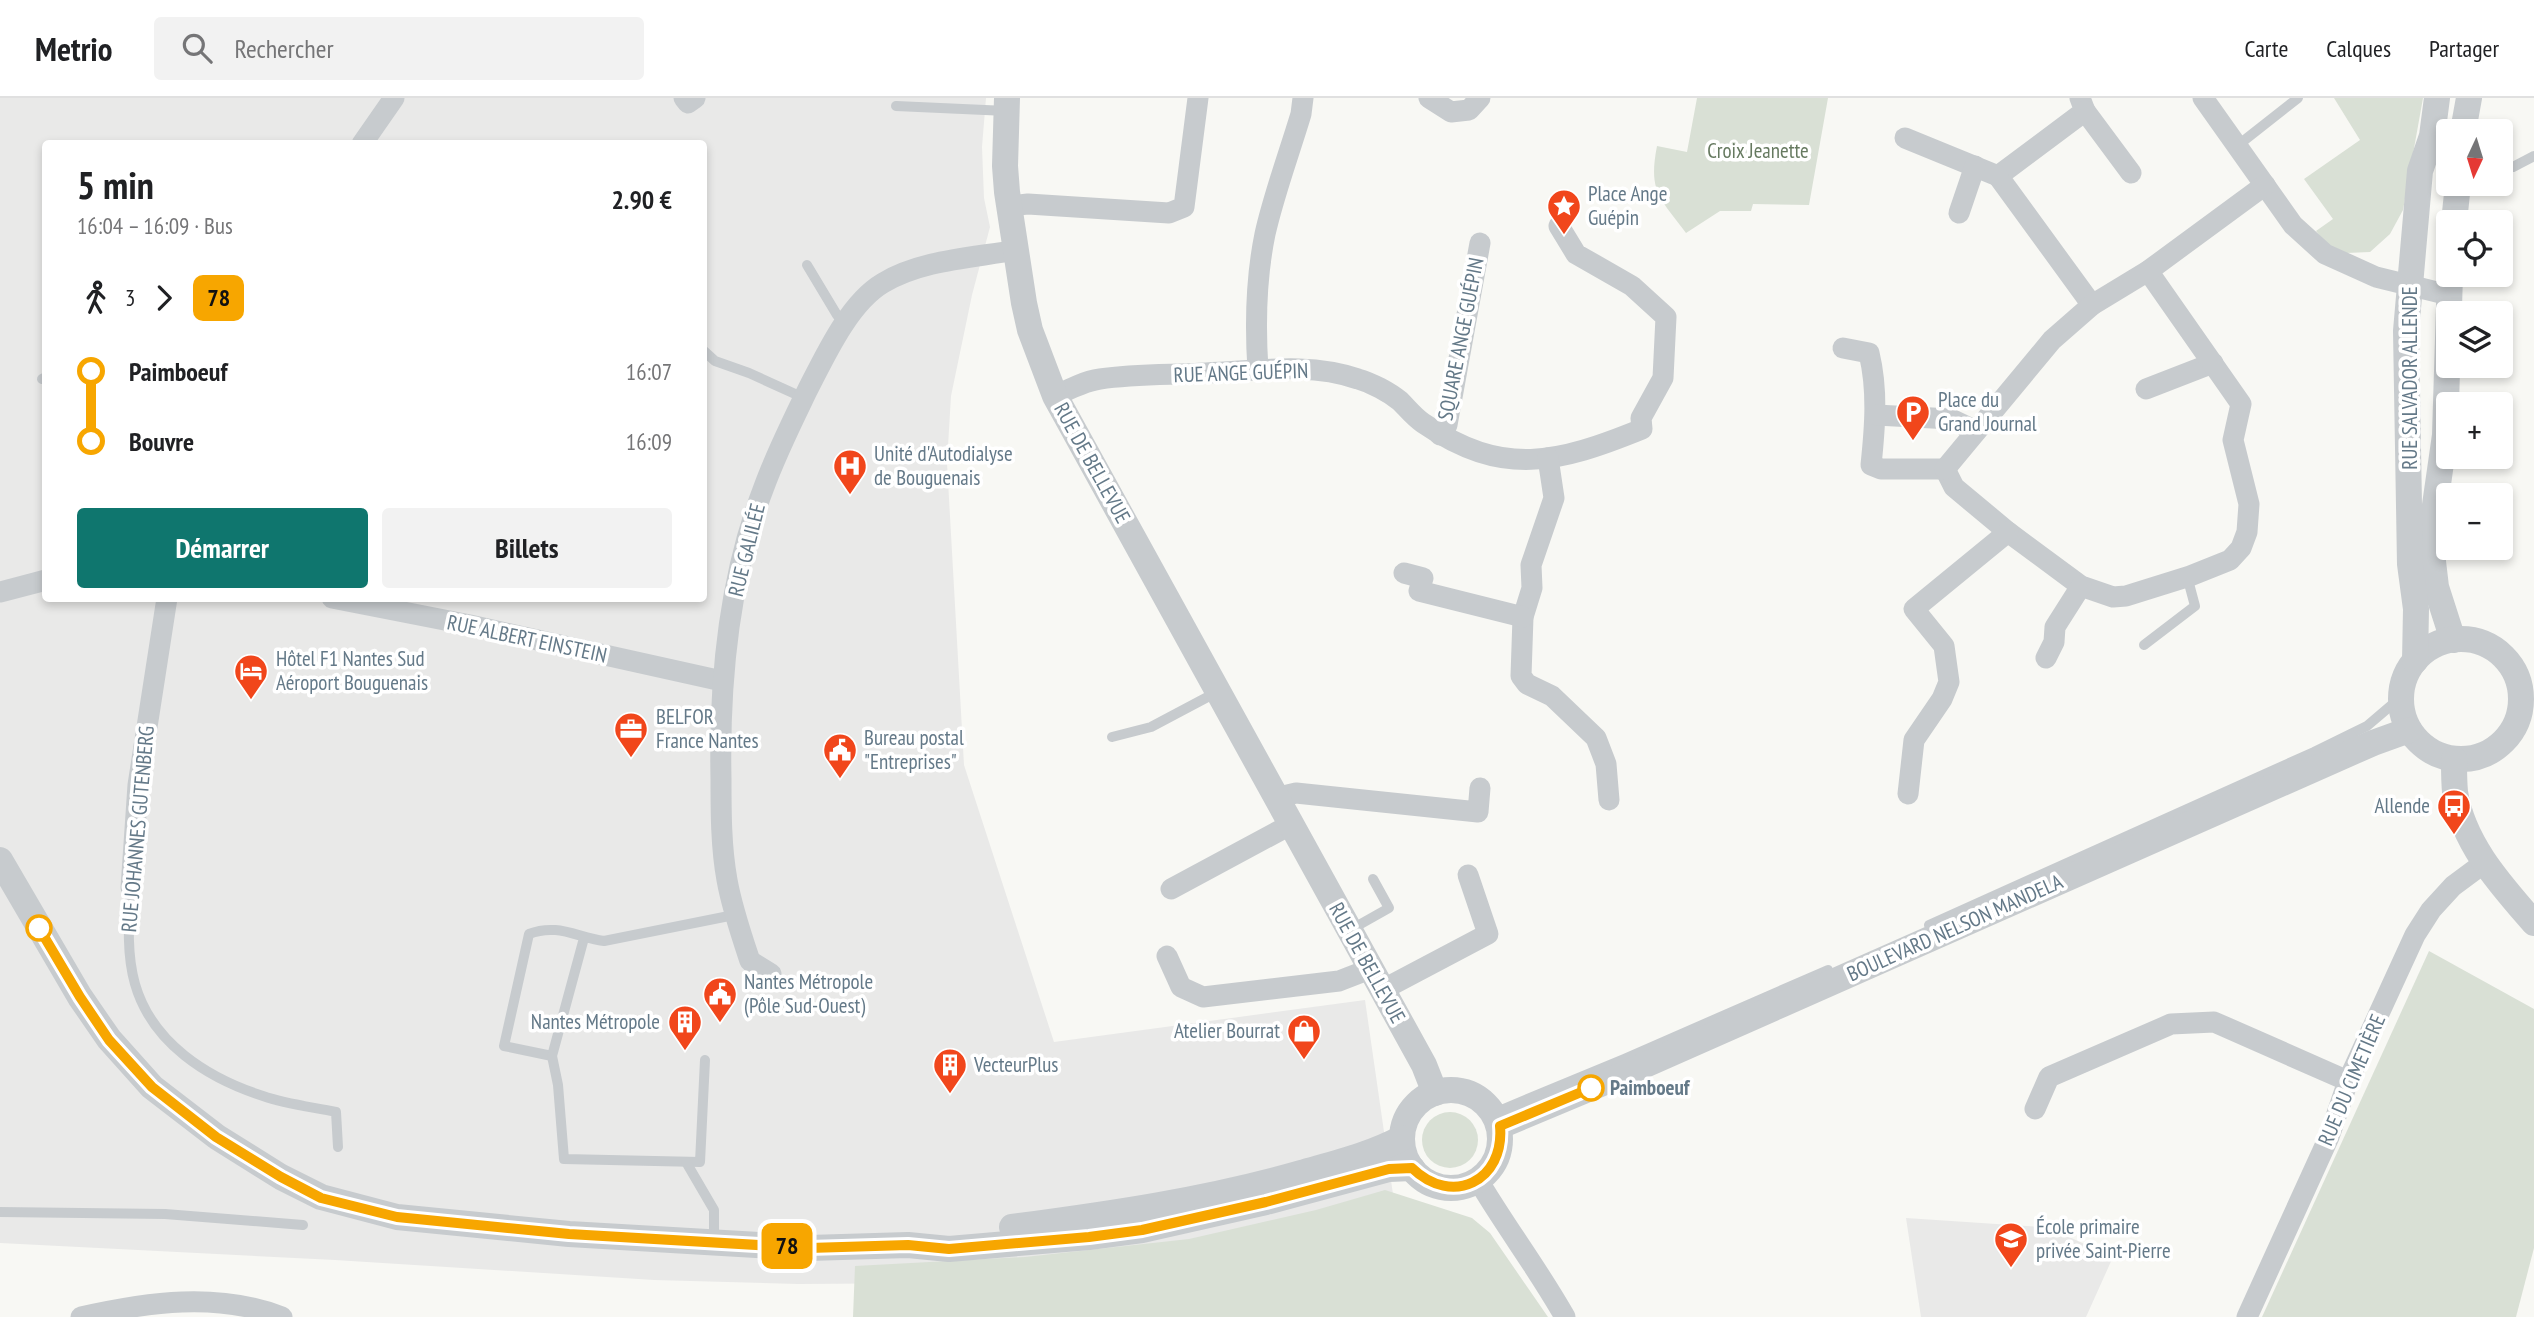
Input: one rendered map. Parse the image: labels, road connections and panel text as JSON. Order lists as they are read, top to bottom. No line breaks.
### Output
{"streets":{"street":["SQUARE ANGE GUÉPIN","RUE ANGE GUÉPIN","RUE SALVADOR ALLENDE","RUE DE BELLEVUE","RUE GALILÉE","RUE ALBERT EINSTEIN","RUE JOHANNES GUTENBERG","BOULEVARD NELSON MANDELA","RUE DU CIMETIÈRE"]},"crossings":[["SQUARE ANGE GUÉPIN","RUE ANGE GUÉPIN"],["RUE ANGE GUÉPIN","RUE DE BELLEVUE"],["RUE SALVADOR ALLENDE","BOULEVARD NELSON MANDELA"],["RUE DE BELLEVUE","RUE GALILÉE"],["RUE DE BELLEVUE","BOULEVARD NELSON MANDELA"],["RUE GALILÉE","RUE ALBERT EINSTEIN"]],"parks":["Croix Jeanette"],"places":{"place":["Place Ange Guépin"],"parking":["Place du Grand Journal"],"hospital":["Unité d'Autodialyse de Bouguenais"],"hotel":["Hôtel F1 Nantes Sud Aéroport Bouguenais"],"office":["BELFOR France Nantes"],"public building":["Bureau postal \"Entreprises\"","Nantes Métropole (Pôle Sud-Ouest)"],"bus stop":["Allende"],"building":["Nantes Métropole","VecteurPlus"],"shop":["Atelier Bourrat"],"other":["Paimboeuf"],"school or university":["École primaire privée Saint-Pierre"]},"lines":["bus line 78"],"north":"bottom","page":{"header":"Metrio","search":"Rechercher","nav":["Carte","Calques","Partager"],"on_map":"78","map_buttons":["+","−"],"heading":["5 min","16:04 – 16:09 · Bus","2.90 €"],"legs":["3","78"],"list":[{"name":"Paimboeuf","value":"16:07"},{"name":"Bouvre","value":"16:09"}],"buttons":["Démarrer","Billets"]}}
